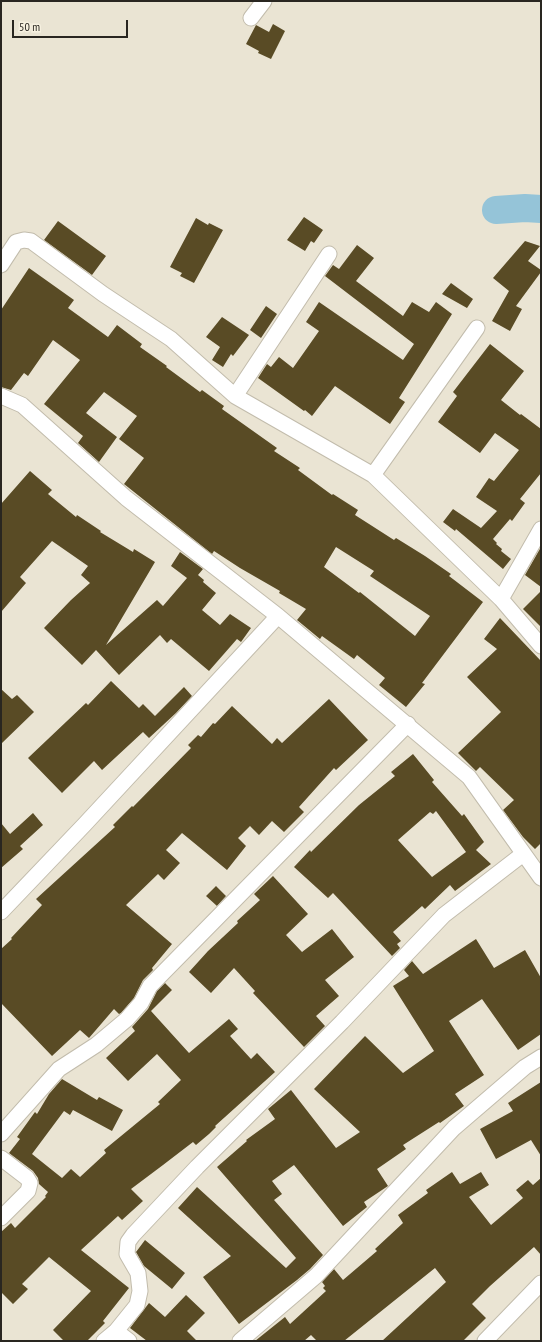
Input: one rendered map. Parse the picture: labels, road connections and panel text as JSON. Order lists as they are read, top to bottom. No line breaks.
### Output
{"scale_bar":"50 m"}
